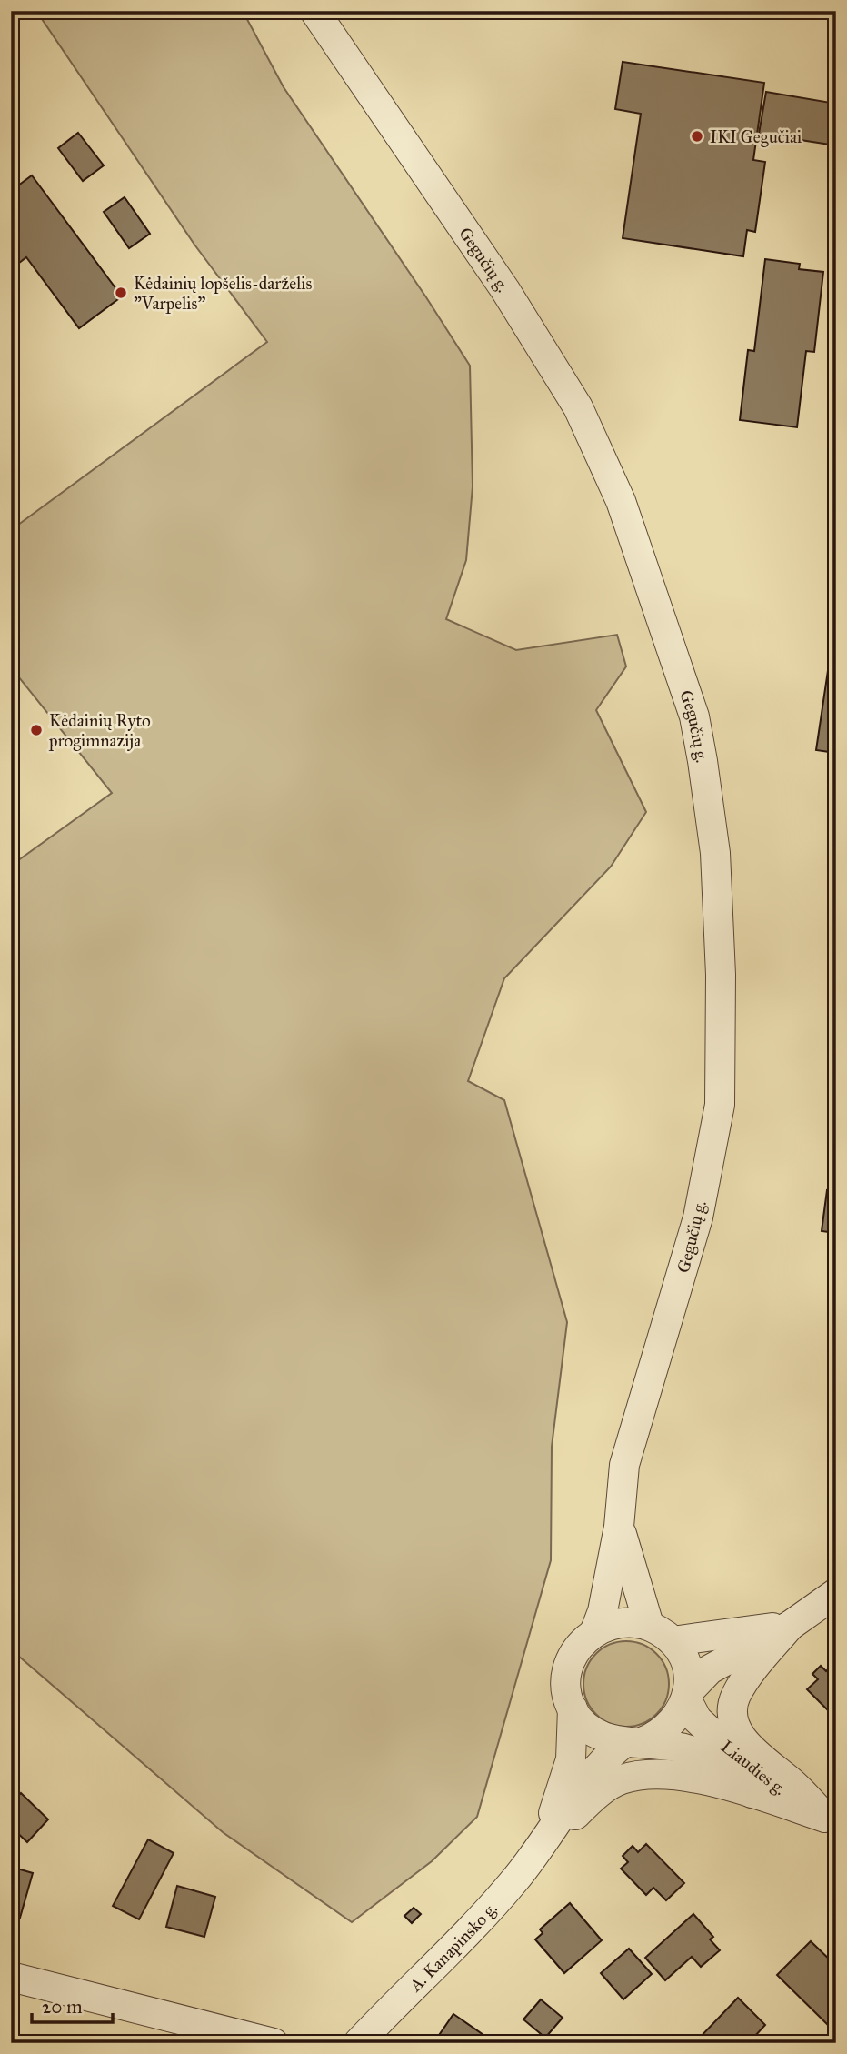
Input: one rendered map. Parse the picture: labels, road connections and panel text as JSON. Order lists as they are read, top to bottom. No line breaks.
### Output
{"streets":{"street":["Gegučių g.","Liaudies g.","A. Kanapinsko g."]},"crossings":[["Gegučių g.","Liaudies g."]],"places":["IKI Gegučiai","Kėdainių lopšelis-darželis \"Varpelis\"","Kėdainių Ryto progimnazija"],"scale_bar":"20 m"}
